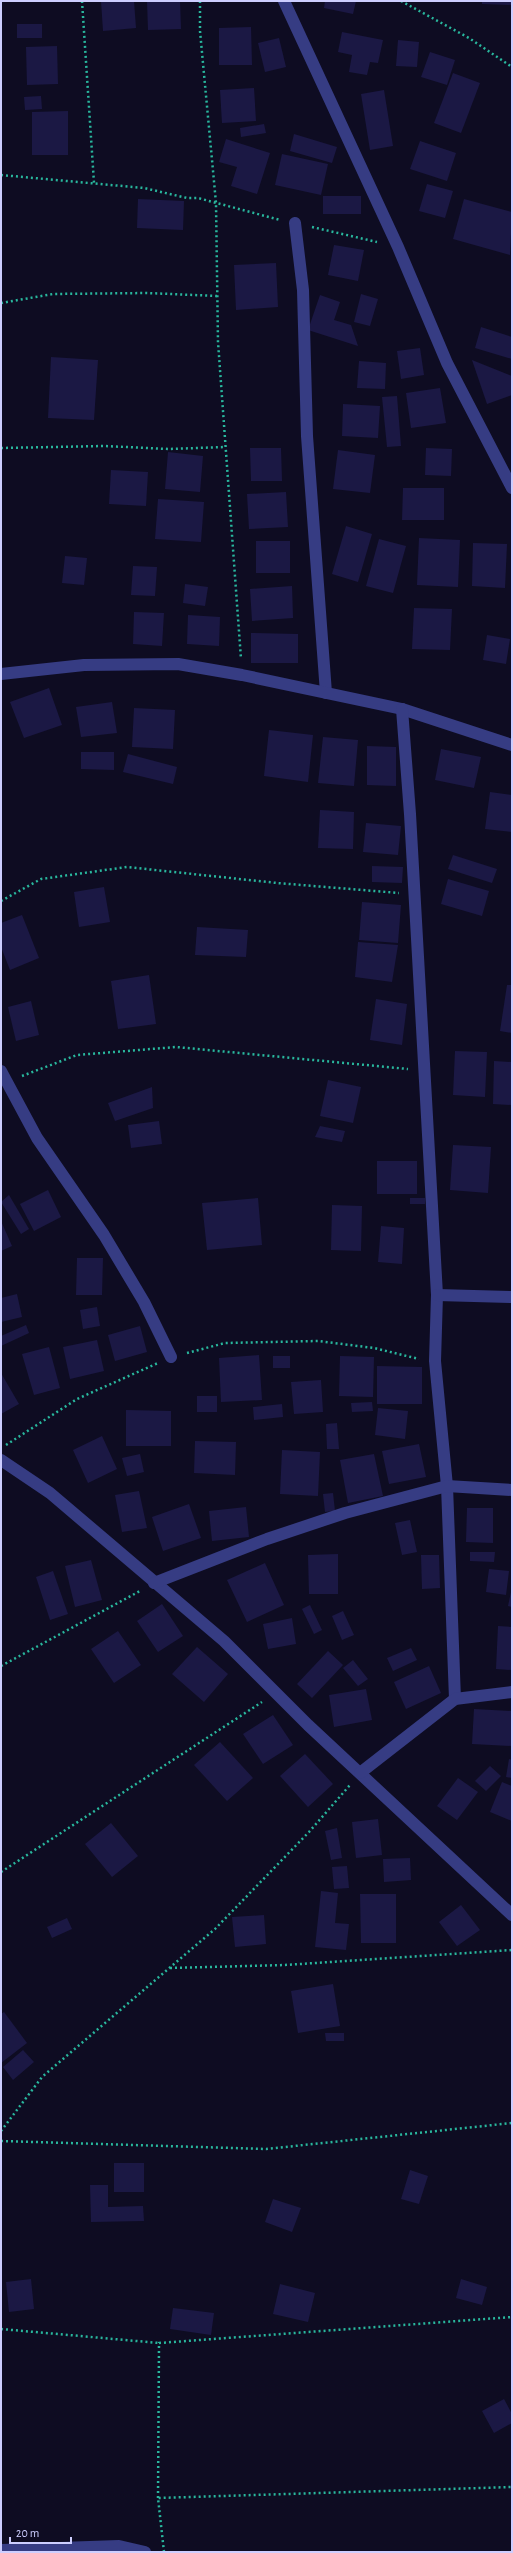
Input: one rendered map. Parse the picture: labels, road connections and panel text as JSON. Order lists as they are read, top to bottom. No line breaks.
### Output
{"scale_bar":"20 m"}
